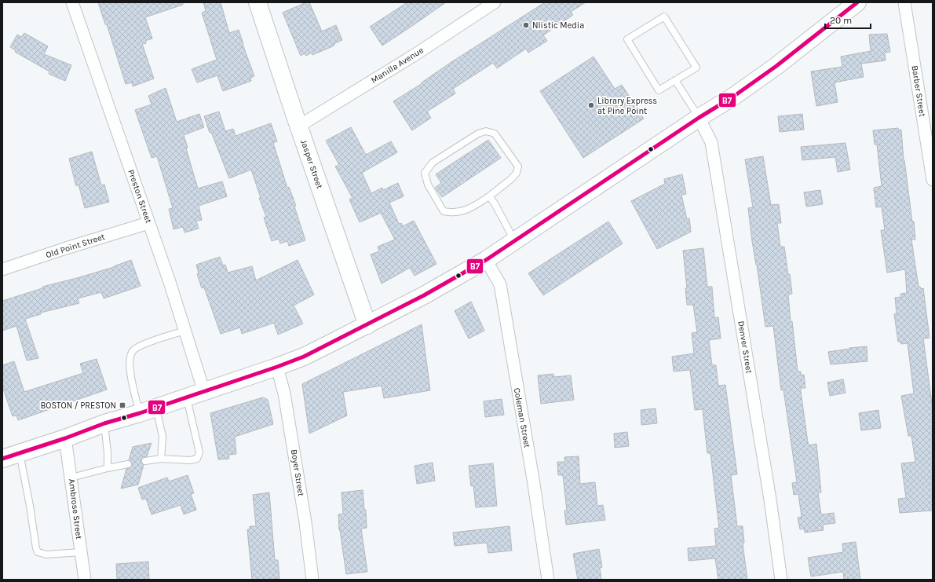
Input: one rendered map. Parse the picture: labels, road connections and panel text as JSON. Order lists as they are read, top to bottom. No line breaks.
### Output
{"streets":{"main road":["Jasper Street"],"street":["Manilla Avenue","Barber Street","Preston Street","Old Point Street","Denver Street","Coleman Street","Boyer Street","Ambrose Street"]},"crossings":[["Manilla Avenue","Jasper Street"],["Preston Street","Old Point Street"]],"places":{"other":["Nlistic Media","Library Express at Pine Point"],"transit":["BOSTON / PRESTON"]},"lines":["transit line B7"],"scale_bar":"20 m"}
